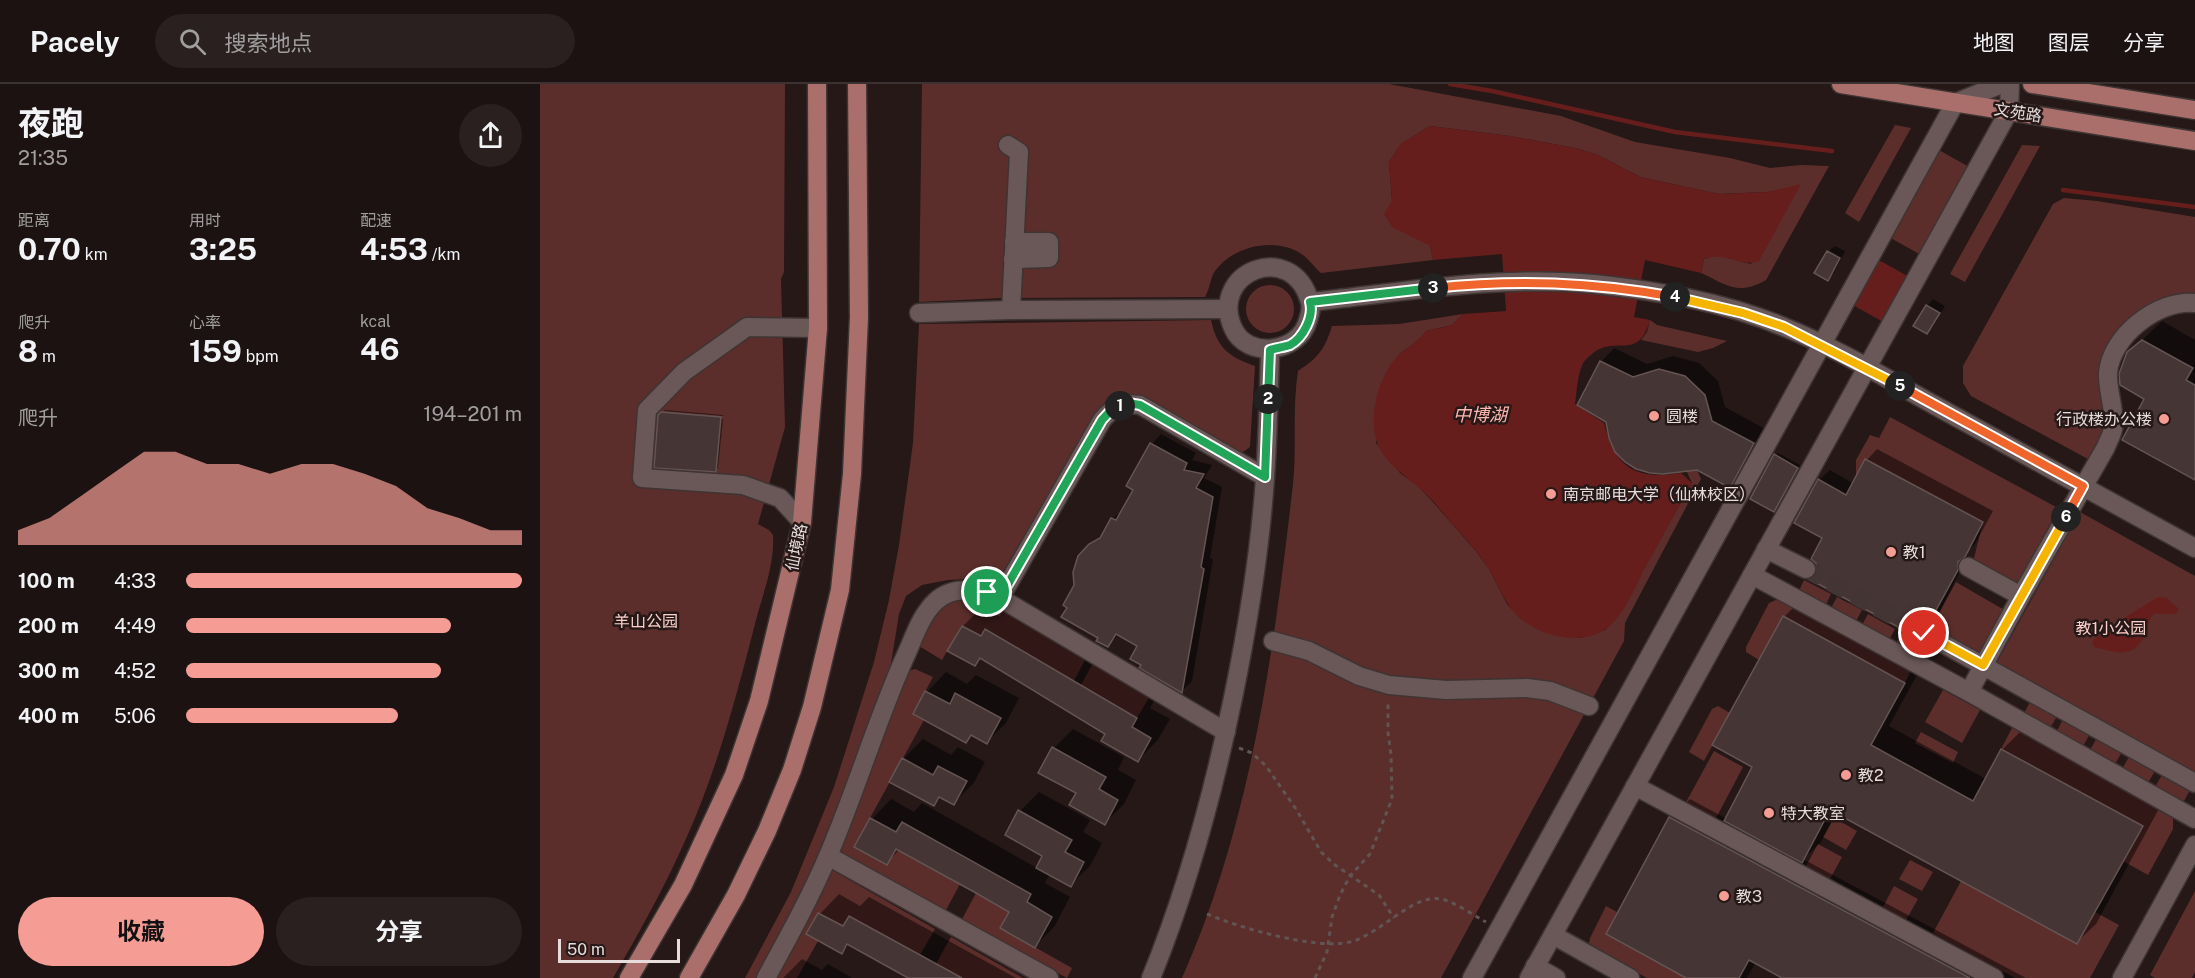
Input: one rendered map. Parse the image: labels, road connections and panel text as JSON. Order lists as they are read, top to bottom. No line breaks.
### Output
{"streets":{"main road":["文苑路","仙境路"]},"water":["中博湖"],"parks":["羊山公园","教1小公园"],"places":["圆楼","行政楼办公楼","南京邮电大学（仙林校区）","教1","教2","特大教室","教3"],"scale_bar":"50 m","page":{"header":"Pacely","search":"搜索地点","nav":["地图","图层","分享"],"heading":["夜跑","21:35"],"stats":[["距离","0.70 km"],["用时","3:25"],["配速","4:53 /km"],["爬升","8 m"],["心率","159 bpm"],["kcal","46"]],"pins":["3","4","5","2","1","6"],"chart":["爬升","194–201 m"],"list":[{"name":"100 m","note":"4:33"},{"name":"200 m","note":"4:49"},{"name":"300 m","note":"4:52"},{"name":"400 m","note":"5:06"}],"buttons":["收藏","分享"],"scale":"50 m"}}
